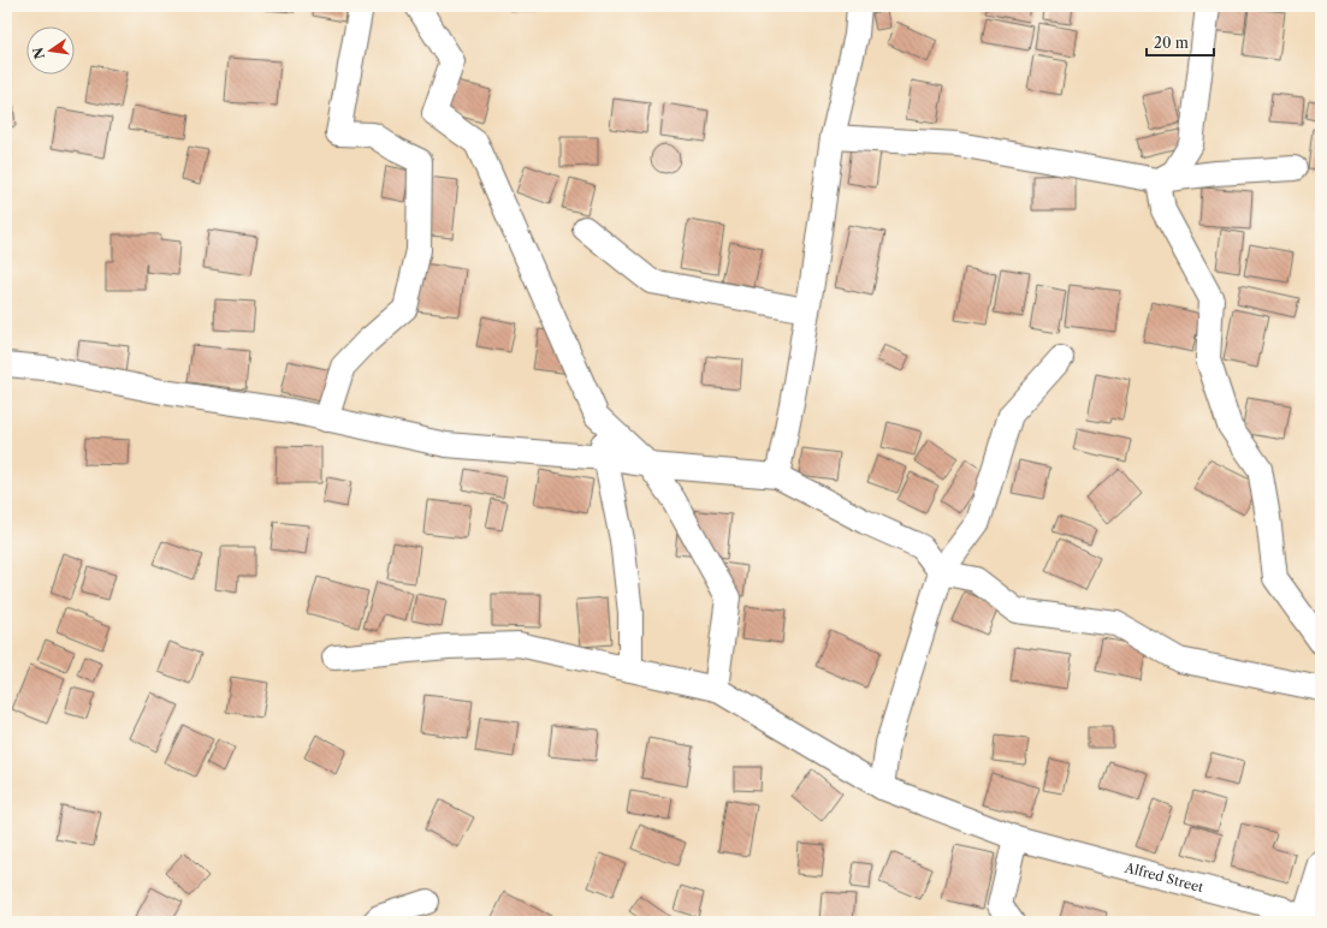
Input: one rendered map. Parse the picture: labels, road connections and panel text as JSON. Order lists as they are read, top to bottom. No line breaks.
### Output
{"streets":{"street":["Alfred Street"]},"scale_bar":"20 m","north":"left"}
